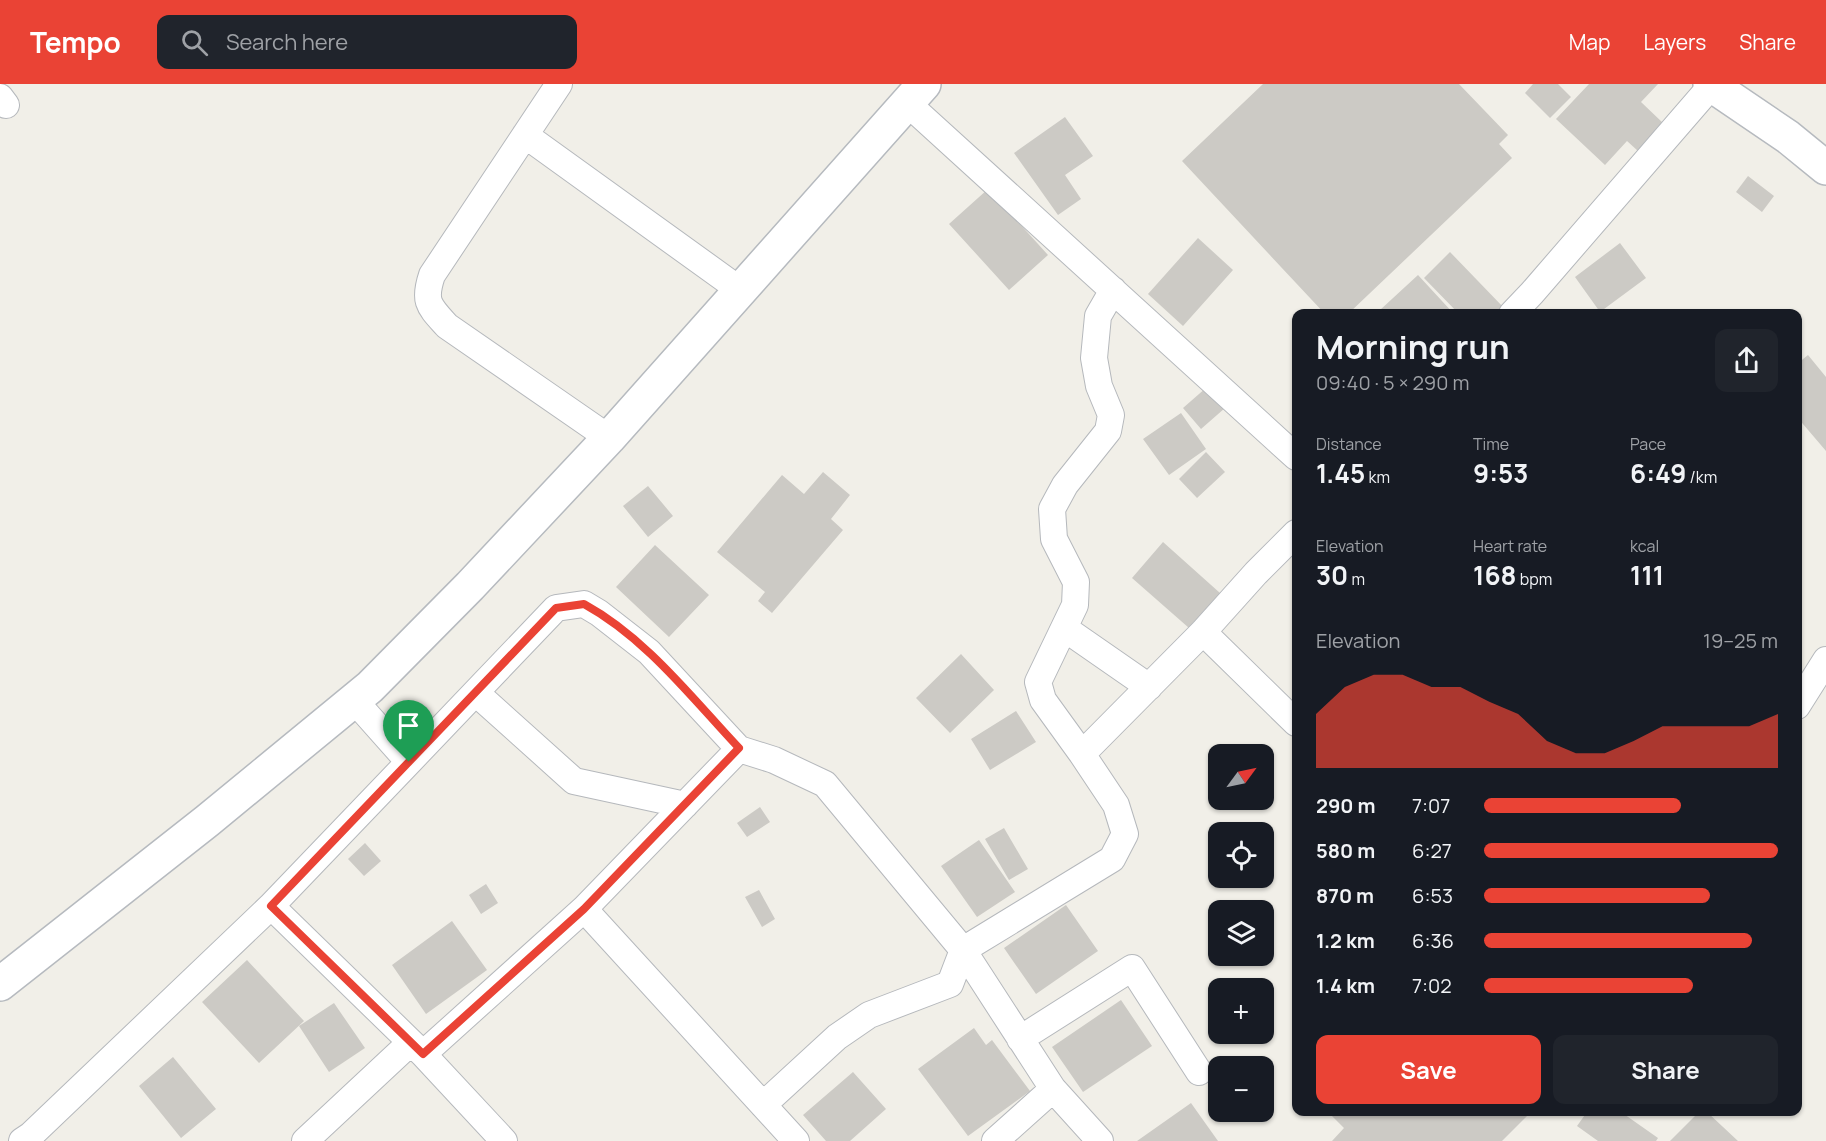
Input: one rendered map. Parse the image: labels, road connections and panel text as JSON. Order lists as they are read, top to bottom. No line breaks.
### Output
{"north":"top right","page":{"header":"Tempo","search":"Search here","nav":["Map","Layers","Share"],"heading":["Morning run","09:40 · 5 × 290 m"],"stats":[["Distance","1.45 km"],["Time","9:53"],["Pace","6:49 /km"],["Elevation","30 m"],["Heart rate","168 bpm"],["kcal","111"]],"chart":["Elevation","19–25 m"],"map_buttons":["+","−"],"list":[{"name":"290 m","note":"7:07"},{"name":"580 m","note":"6:27"},{"name":"870 m","note":"6:53"},{"name":"1.2 km","note":"6:36"},{"name":"1.4 km","note":"7:02"}],"buttons":["Save","Share"]}}
